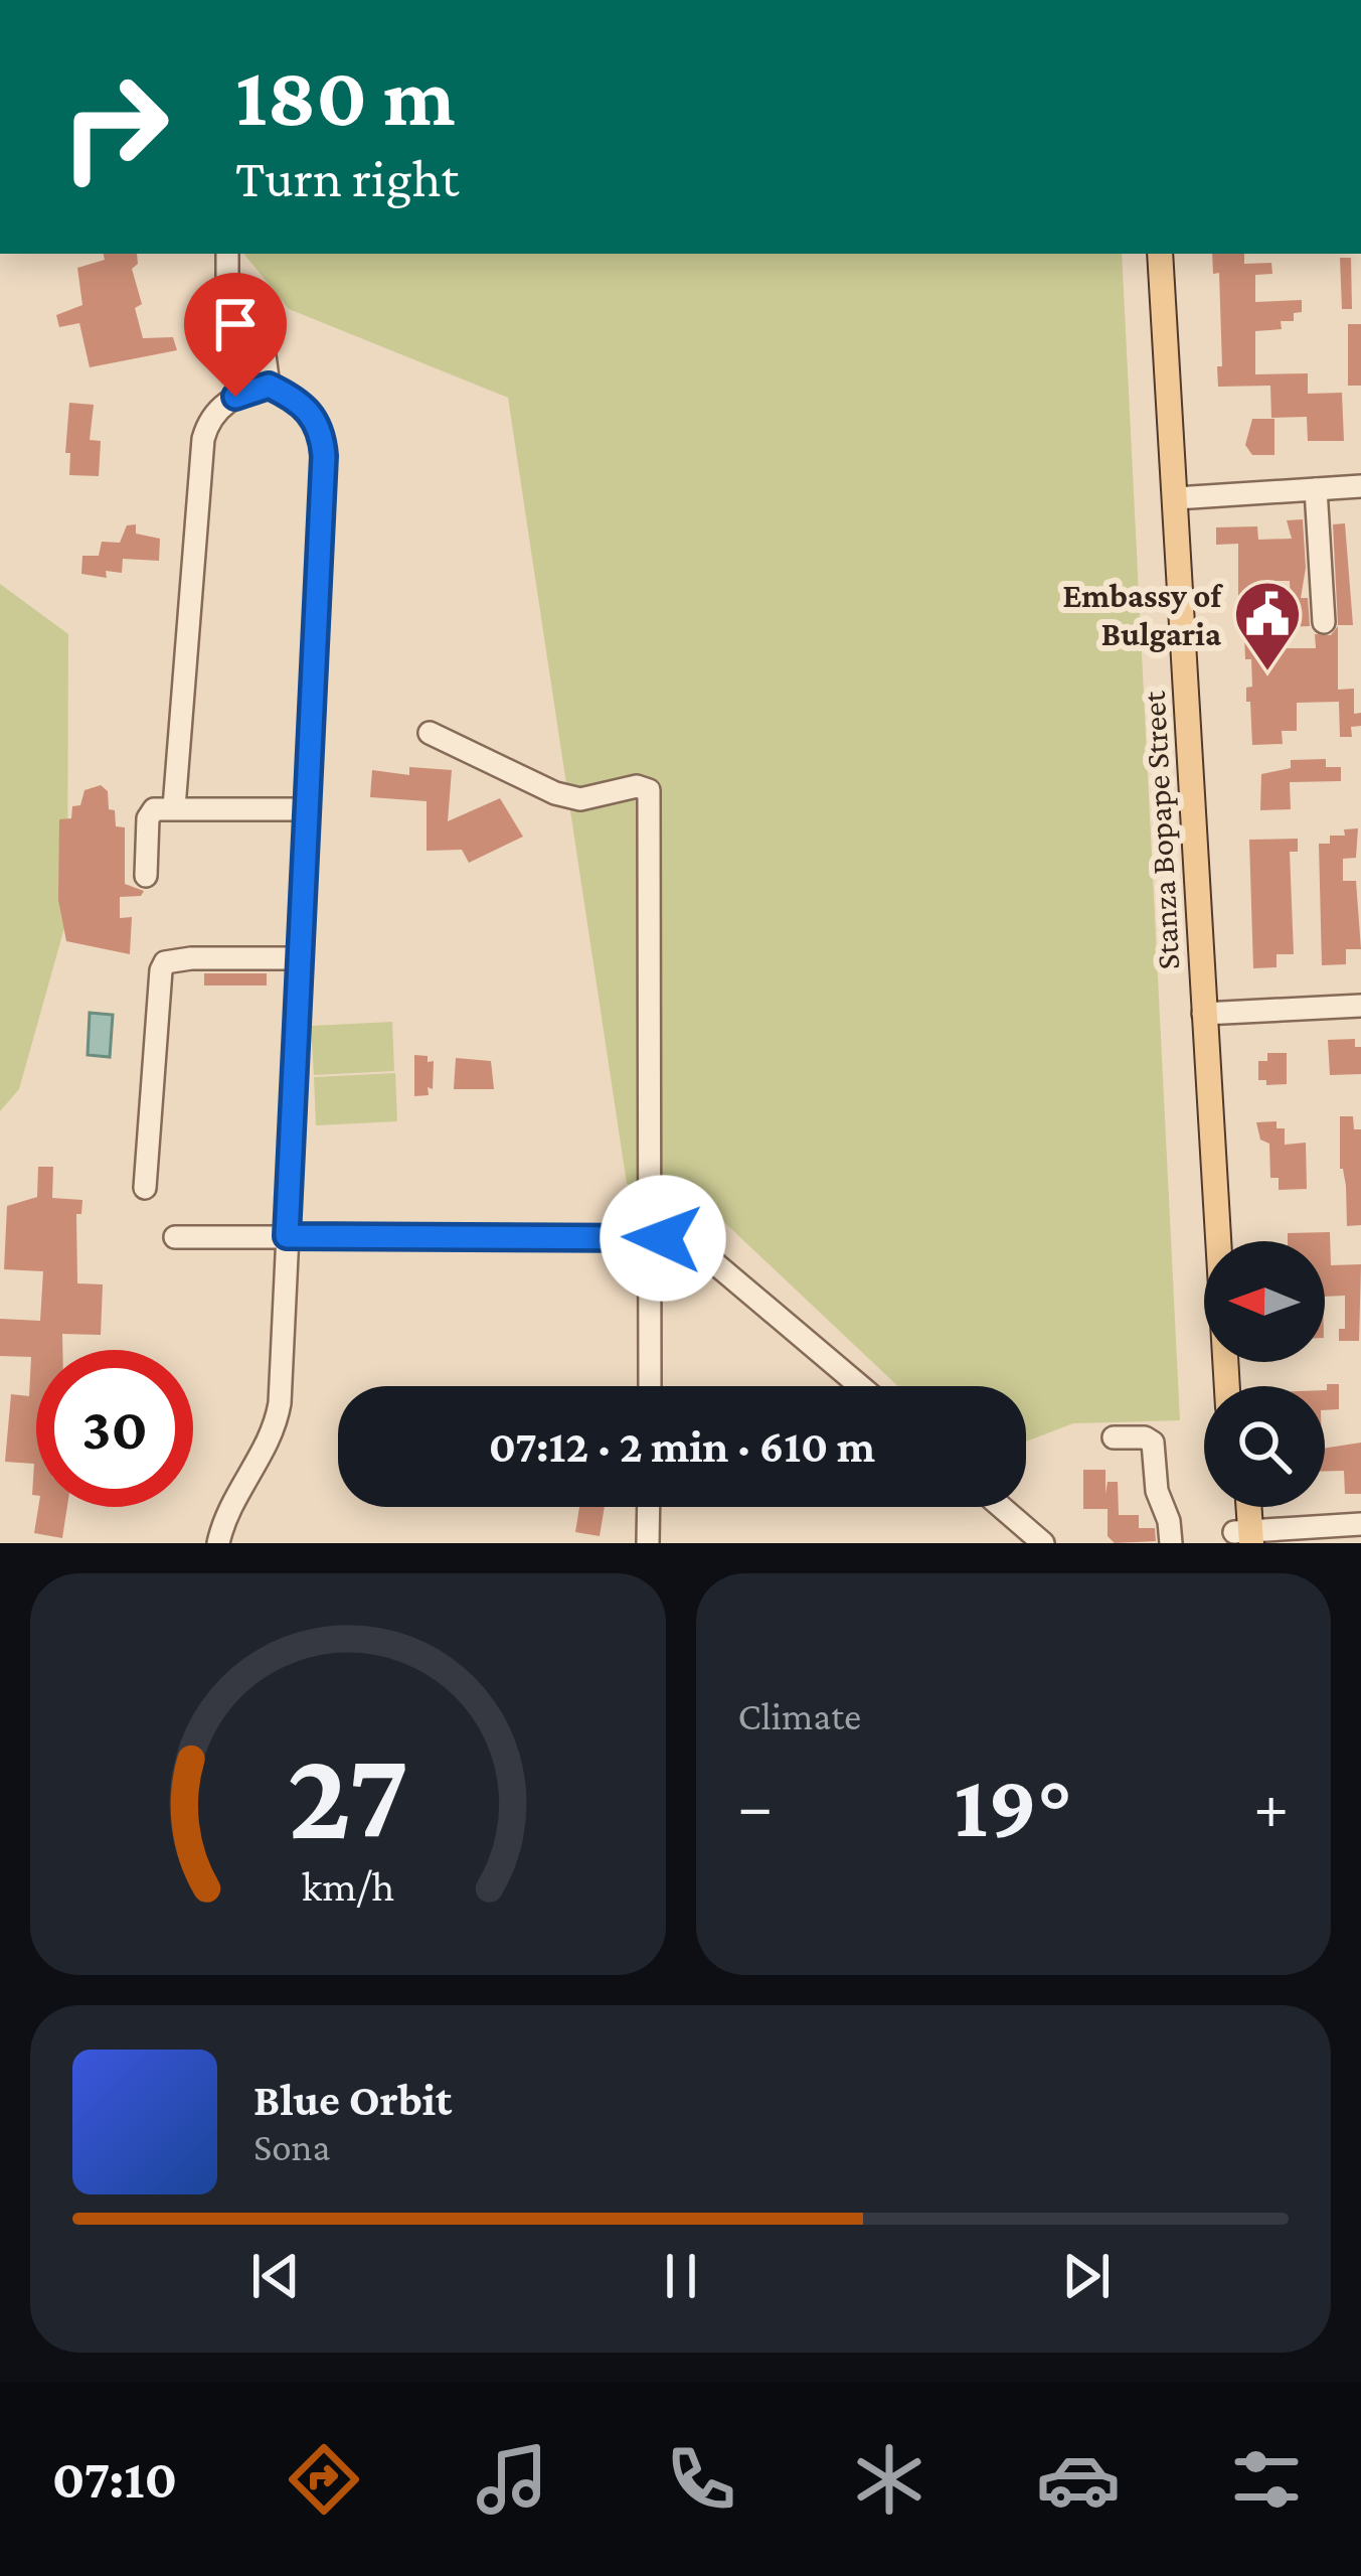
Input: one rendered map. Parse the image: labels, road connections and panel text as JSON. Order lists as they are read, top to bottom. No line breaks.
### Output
{"streets":{"main road":["Stanza Bopape Street"]},"places":{"public building":["Embassy of Bulgaria"]},"north":"left","page":{"turn":["180 m","Turn right"],"limit":"30","trip":"07:12 · 2 min · 610 m","tile":"Climate","heat":["−","19°","+"],"song":["Blue Orbit","Sona"],"tabs":"07:10","gauge":["27","km/h"]}}
